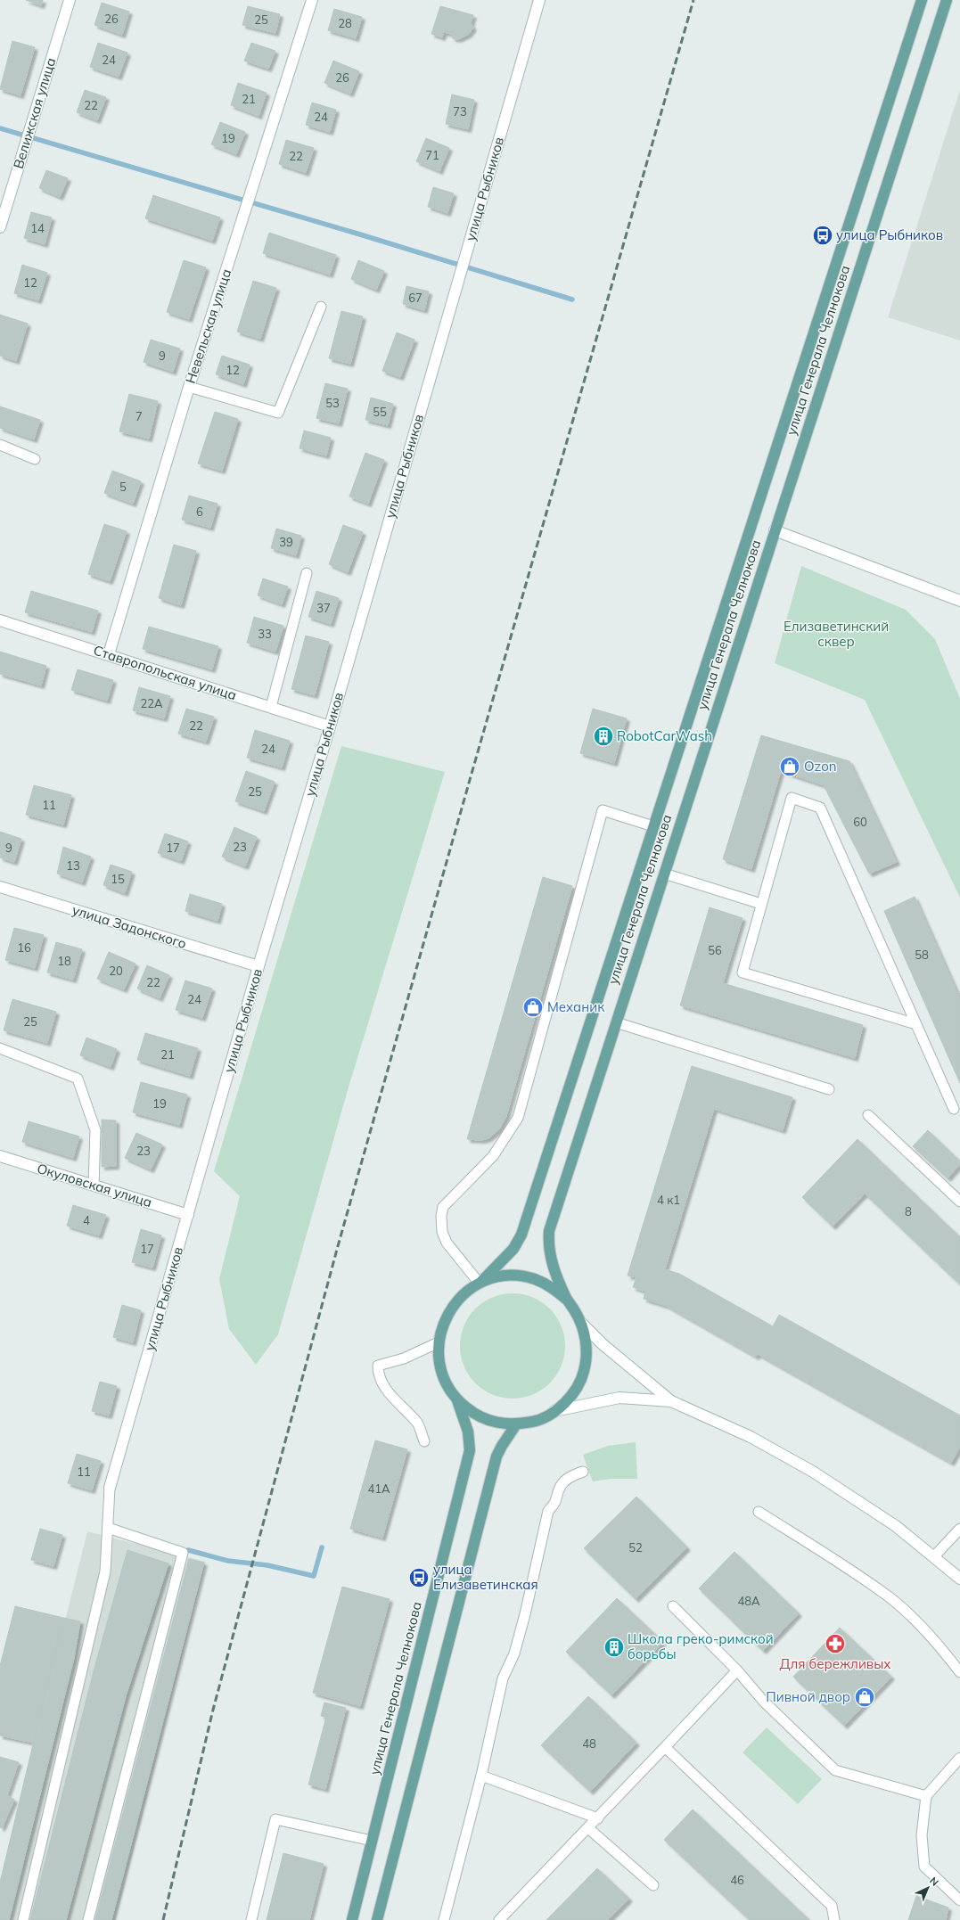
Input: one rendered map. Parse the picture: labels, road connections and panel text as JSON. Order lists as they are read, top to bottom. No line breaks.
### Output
{"streets":{"main road":["улица Генерала Челнокова"],"street":["Велижская улица","улица Рыбников","Невельская улица","Ставропольская улица","улица Задонского","Окуловская улица"]},"crossings":[["улица Рыбников","Ставропольская улица"],["улица Рыбников","улица Задонского"],["улица Рыбников","Окуловская улица"],["Невельская улица","Ставропольская улица"]],"parks":["Елизаветинский сквер"],"places":{"bus stop":["улица Рыбников","улица Елизаветинская"],"building":["RobotCarWash","Школа греко-римской борьбы"],"shop":["Ozon","Механик","Пивной двор"],"pharmacy":["Для бережливых"]},"house_numbers":["26","25","28","24","26","21","22","73","24","19","71","22","14","12","67","9","12","53","55","7","5","6","39","37","33","22А","22","24","25","11","60","23","9","17","13","15","16","56","58","18","20","22","24","25","21","19","23","4 к1","8","4","17","11","41А","52","48А","48","46"],"north":"top right"}
